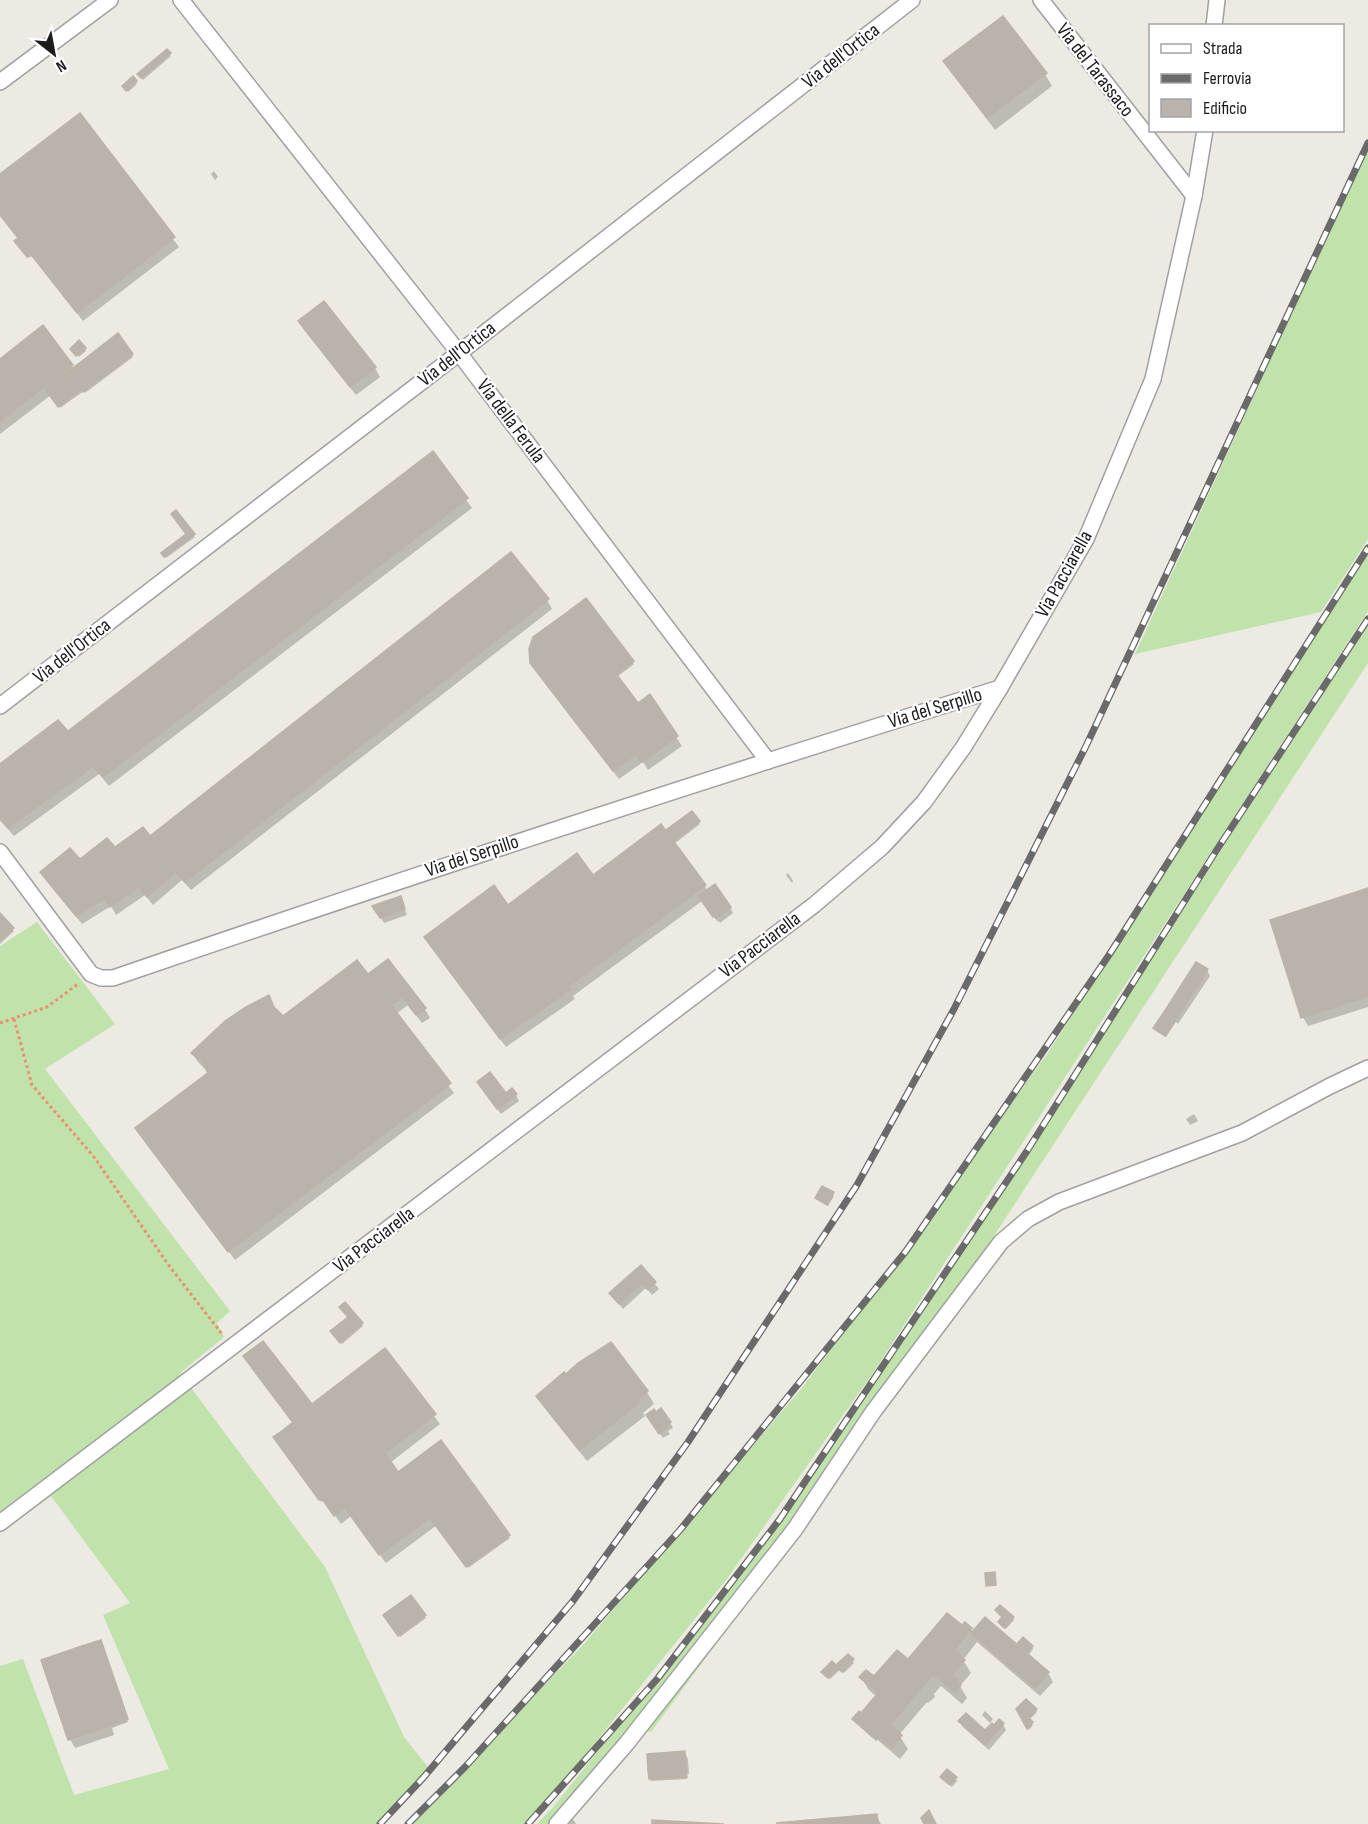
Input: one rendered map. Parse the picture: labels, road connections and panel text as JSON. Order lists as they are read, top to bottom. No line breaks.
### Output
{"streets":{"street":["Via dell'Ortica","Via del Tarassaco","Via della Ferula","Via Pacciarella","Via del Serpillo"]},"crossings":[["Via dell'Ortica","Via della Ferula"],["Via del Tarassaco","Via Pacciarella"],["Via della Ferula","Via del Serpillo"],["Via Pacciarella","Via del Serpillo"]],"legend":["Strada","Ferrovia","Edificio"],"north":"bottom right"}
